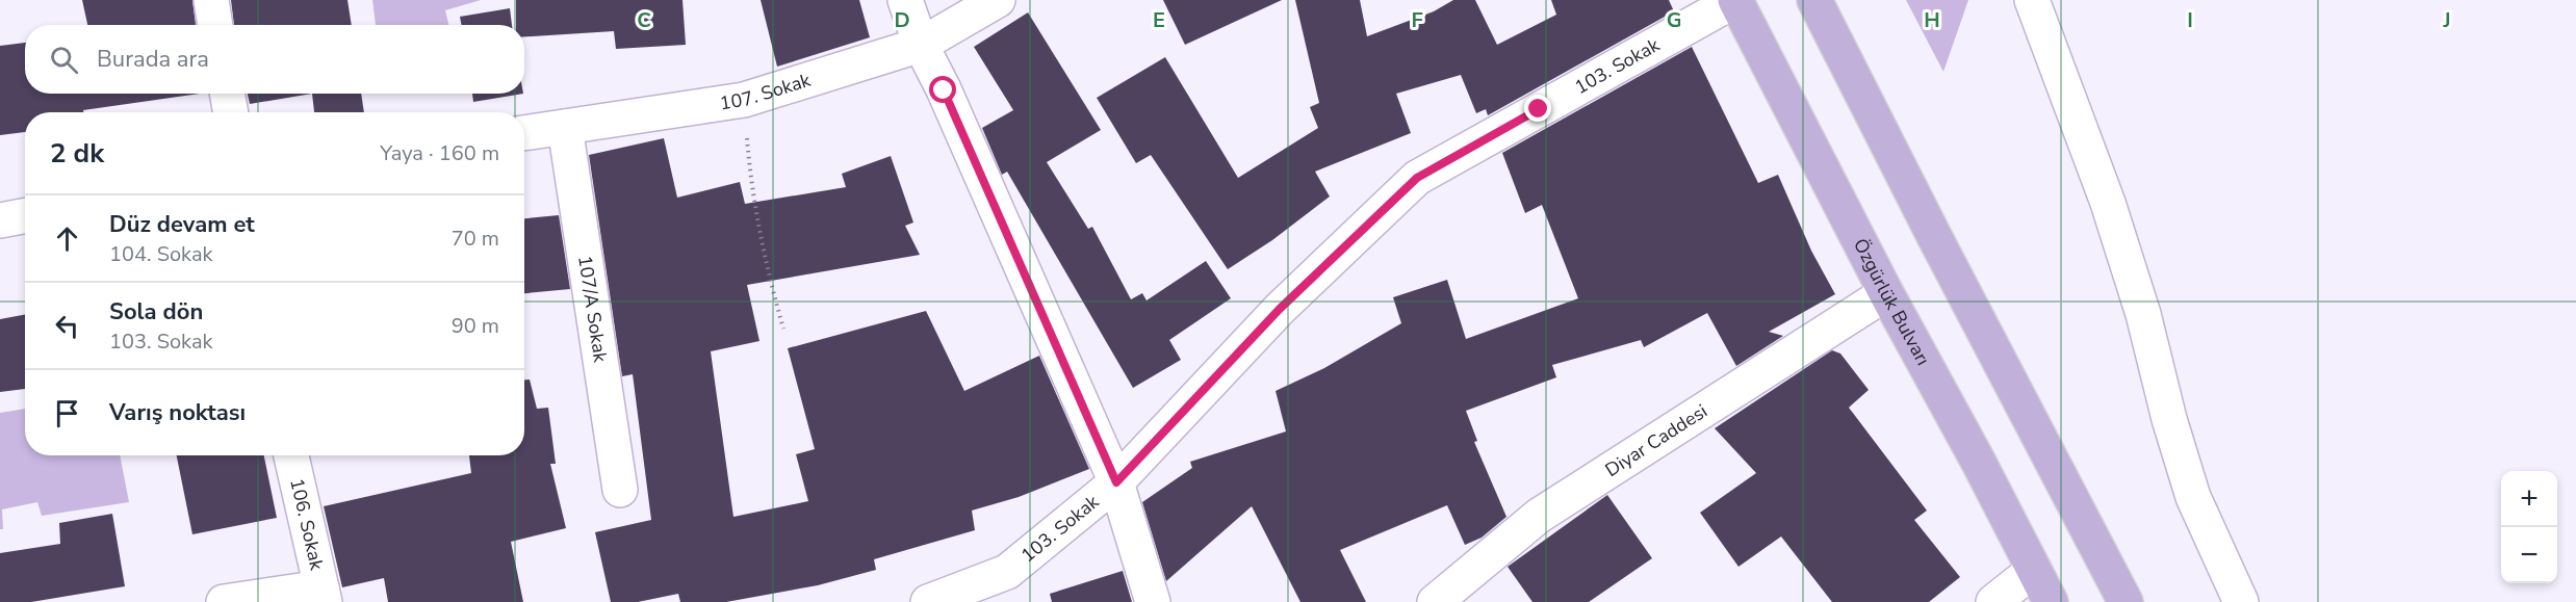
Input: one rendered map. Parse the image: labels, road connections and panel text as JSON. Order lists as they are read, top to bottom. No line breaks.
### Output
{"streets":{"main road":["Özgürlük Bulvarı"],"street":["103. Sokak","107. Sokak","107/A Sokak","Diyar Caddesi","106. Sokak"]},"crossings":[["103. Sokak","Özgürlük Bulvarı"],["107. Sokak","107/A Sokak"],["Özgürlük Bulvarı","Diyar Caddesi"]],"page":{"search":"Burada ara","heading":["2 dk","Yaya · 160 m"],"list":[["Düz devam et","104. Sokak","70 m"],["Sola dön","103. Sokak","90 m"],"Varış noktası"],"map_buttons":["+","−"]},"grid":{"columns":["C","D","E","F","G","H","I","J"]}}
